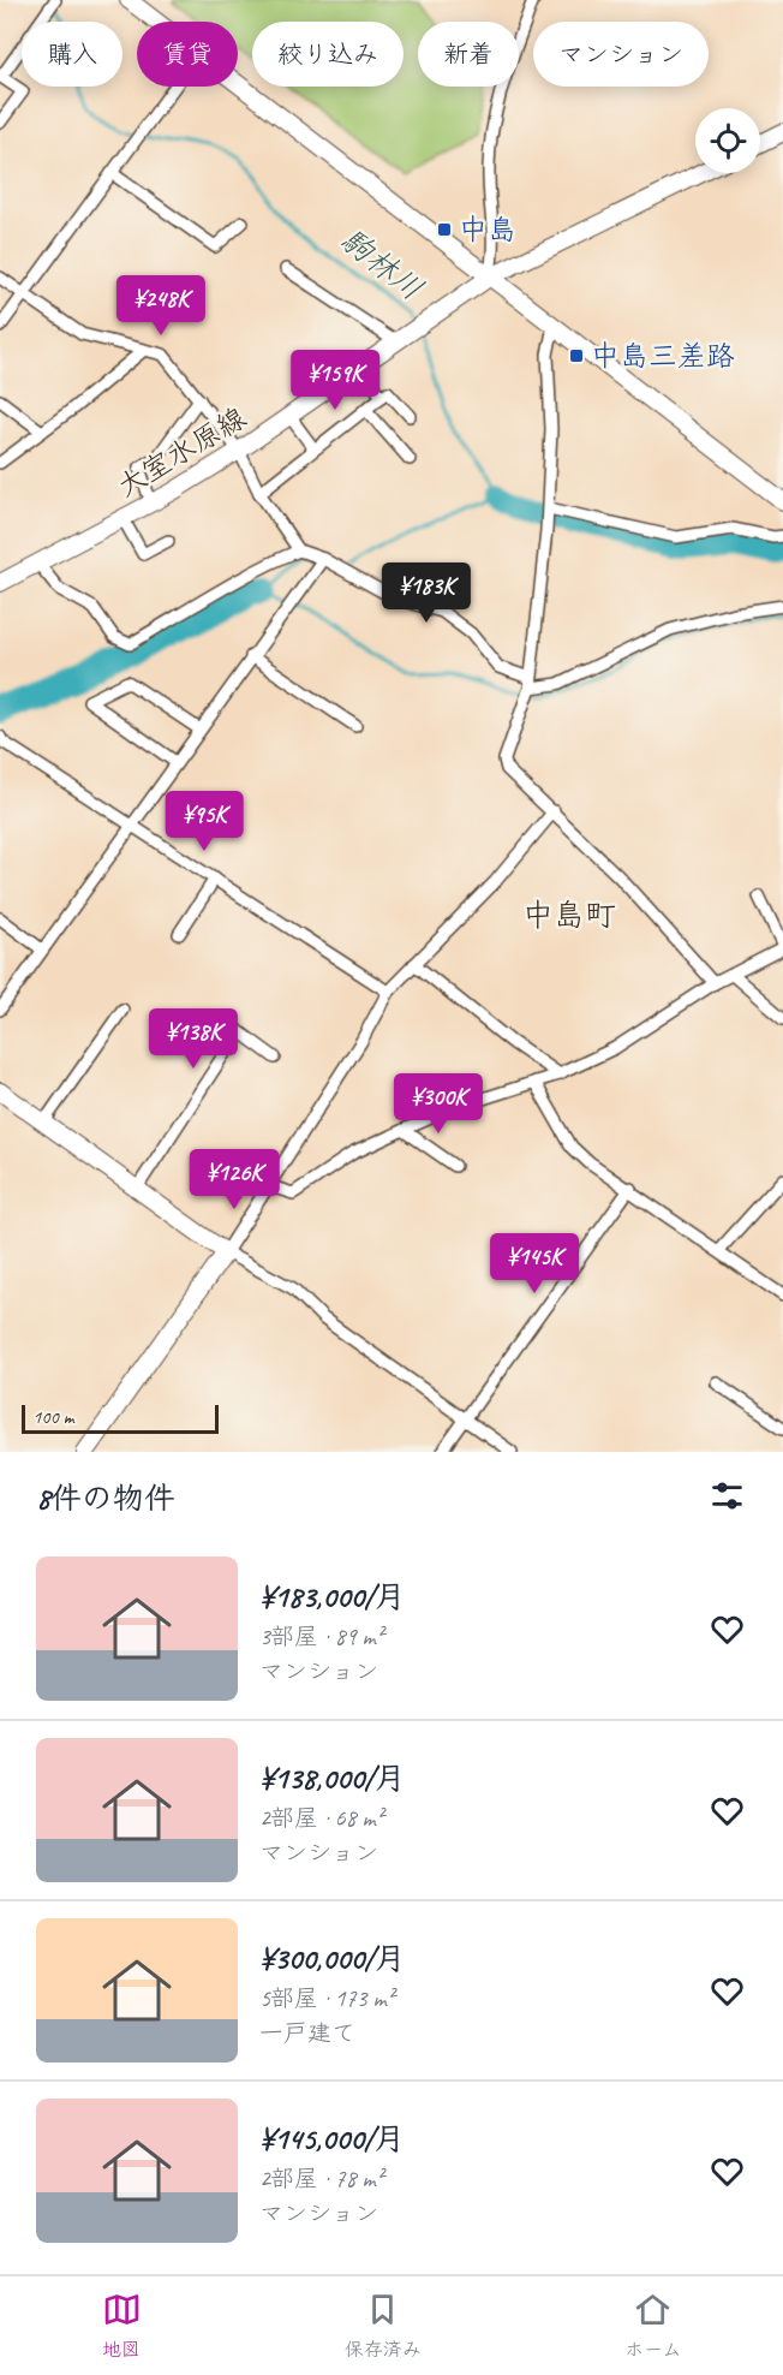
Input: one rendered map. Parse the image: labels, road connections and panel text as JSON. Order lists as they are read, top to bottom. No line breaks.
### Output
{"streets":{"main road":["大室水原線"]},"districts":["中島町"],"water":["駒林川"],"places":{"transit":["中島","中島三差路"]},"scale_bar":"100 m","page":{"chip":["購入","賃貸","絞り込み","新着","マンション"],"price":["¥248K","¥159K","¥183K","¥95K","¥138K","¥300K","¥126K","¥145K"],"scale":"100 m","heading":"8件の物件","list":[{"name":"¥183,000/月","note":"3部屋 · 89 m² · マンション"},{"name":"¥138,000/月","note":"2部屋 · 68 m² · マンション"},{"name":"¥300,000/月","note":"5部屋 · 173 m² · 一戸建て"},{"name":"¥145,000/月","note":"2部屋 · 78 m² · マンション"}],"tabs":["地図","保存済み","ホーム"]}}
